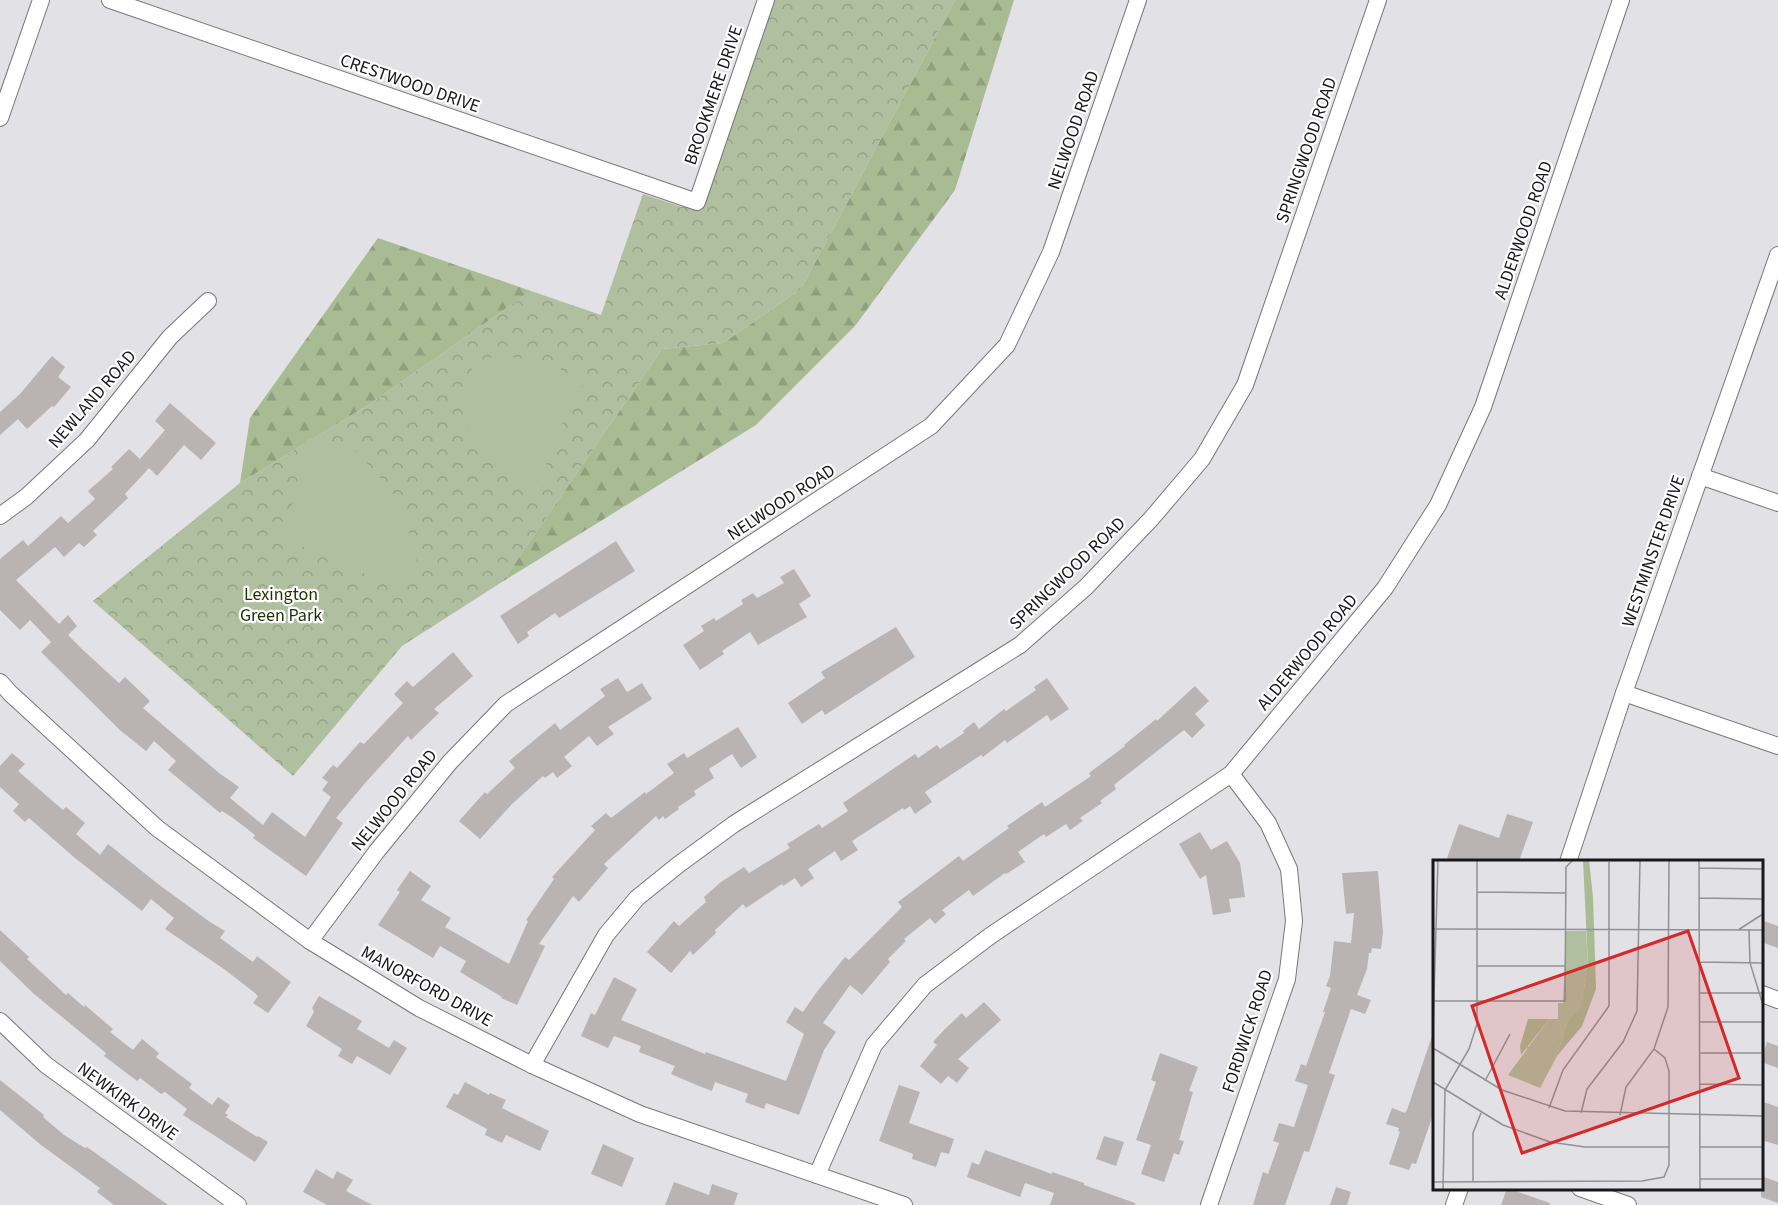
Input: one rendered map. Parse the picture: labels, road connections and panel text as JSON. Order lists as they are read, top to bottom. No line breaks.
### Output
{"streets":{"street":["CRESTWOOD DRIVE","BROOKMERE DRIVE","NELWOOD ROAD","SPRINGWOOD ROAD","ALDERWOOD ROAD","NEWLAND ROAD","WESTMINSTER DRIVE","MANORFORD DRIVE","FORDWICK ROAD","NEWKIRK DRIVE"]},"crossings":[["CRESTWOOD DRIVE","BROOKMERE DRIVE"],["NELWOOD ROAD","MANORFORD DRIVE"],["SPRINGWOOD ROAD","MANORFORD DRIVE"],["ALDERWOOD ROAD","MANORFORD DRIVE"],["ALDERWOOD ROAD","FORDWICK ROAD"]],"parks":["Lexington Green Park"]}
